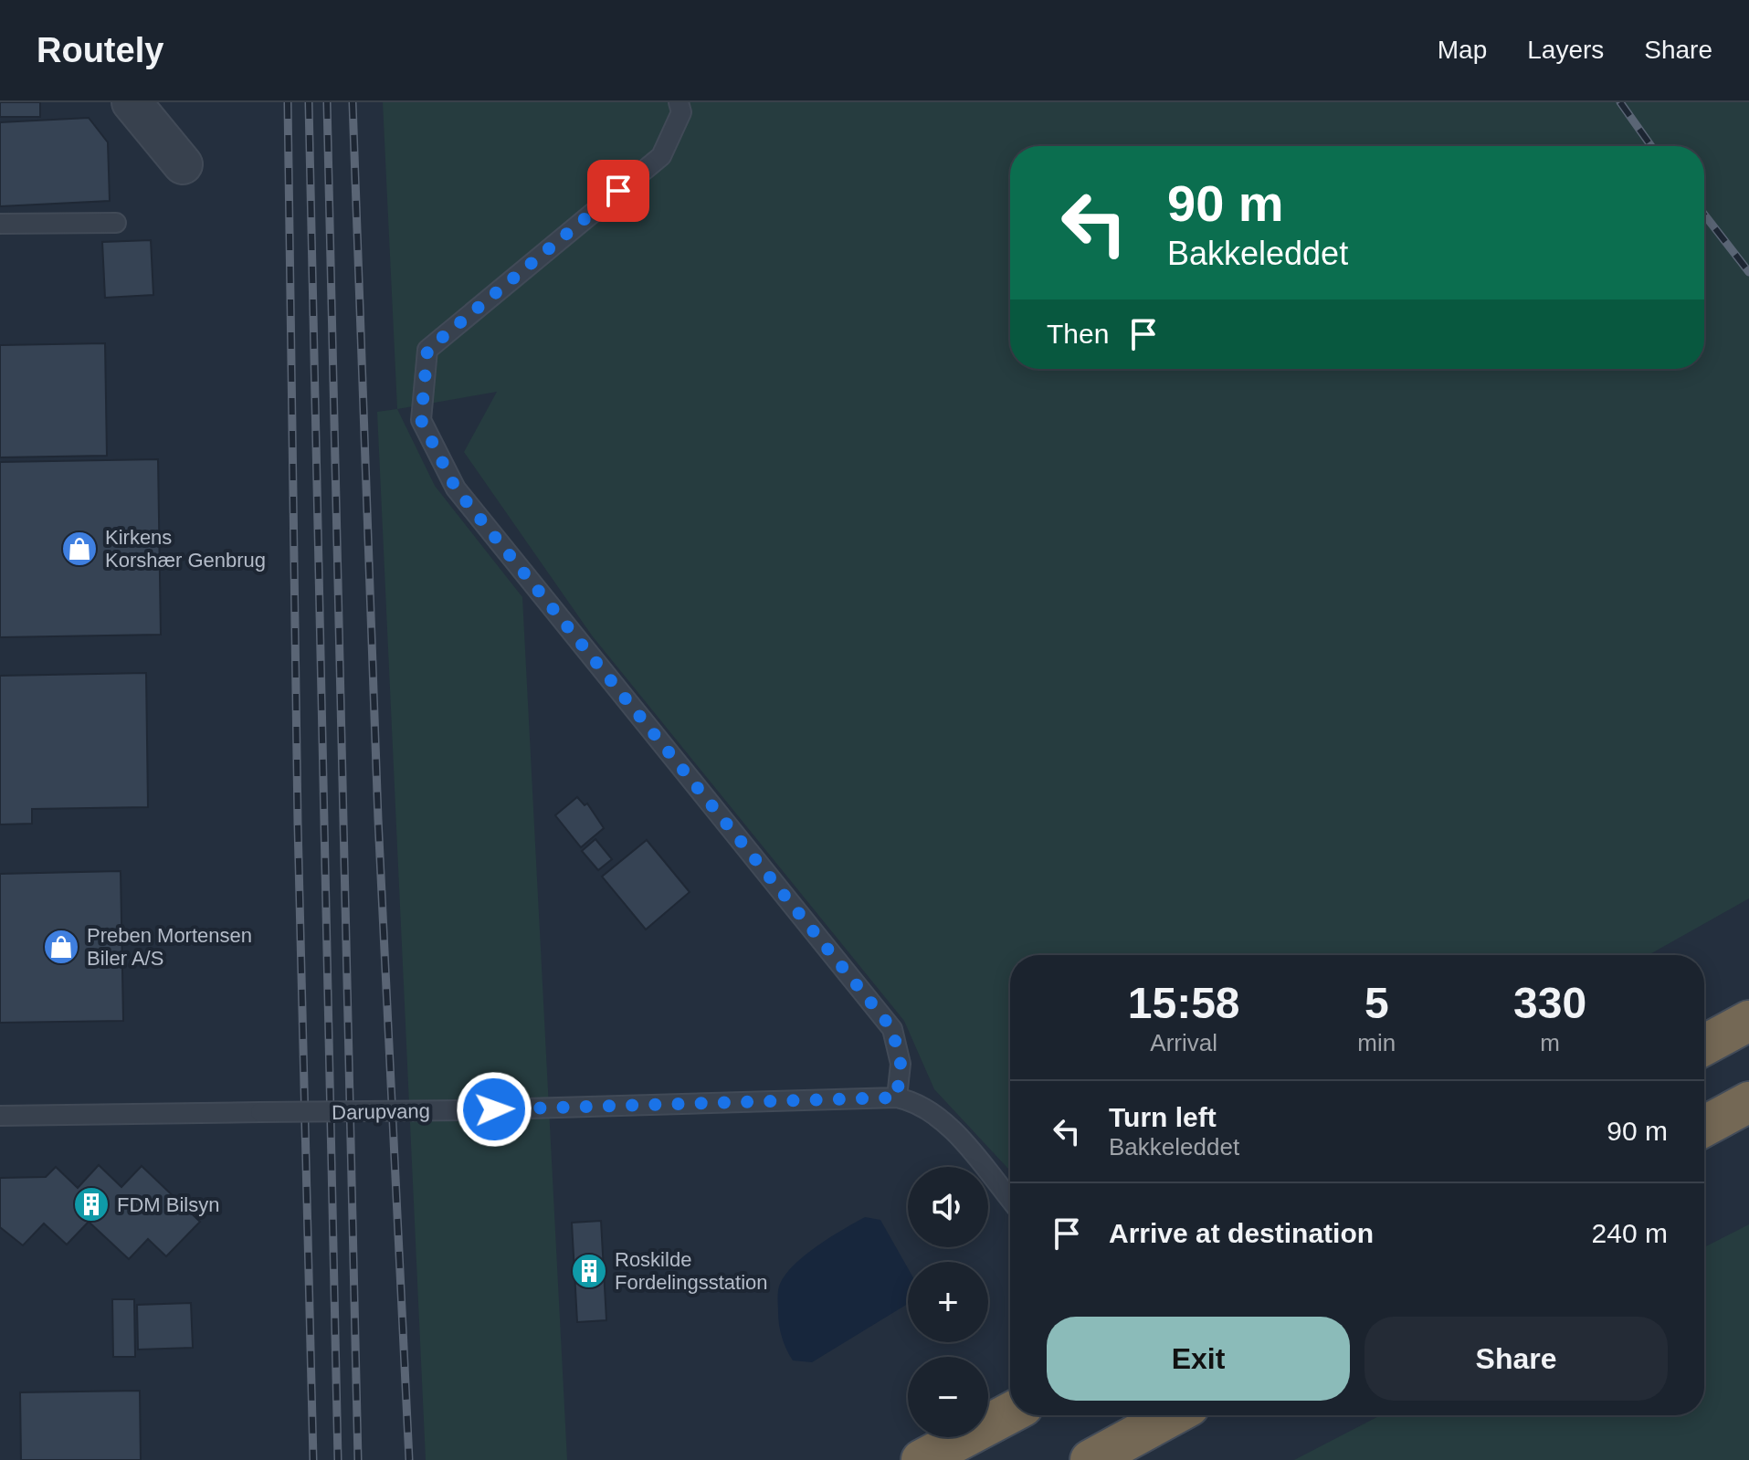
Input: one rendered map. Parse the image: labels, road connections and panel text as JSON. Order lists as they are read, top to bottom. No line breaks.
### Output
{"streets":{"lane":["Darupvang"]},"places":{"shop":["Kirkens Korshær Genbrug","Preben Mortensen Biler A/S"],"building":["FDM Bilsyn","Roskilde Fordelingsstation"]},"page":{"header":"Routely","nav":["Map","Layers","Share"],"turn":["90 m","Bakkeleddet"],"then":"Then","eta":["15:58","Arrival","5","min","330","m"],"list":[{"name":"Turn left","note":"Bakkeleddet","value":"90 m"},{"name":"Arrive at destination","value":"240 m"}],"map_buttons":["+","−"],"buttons":["Exit","Share"]}}
